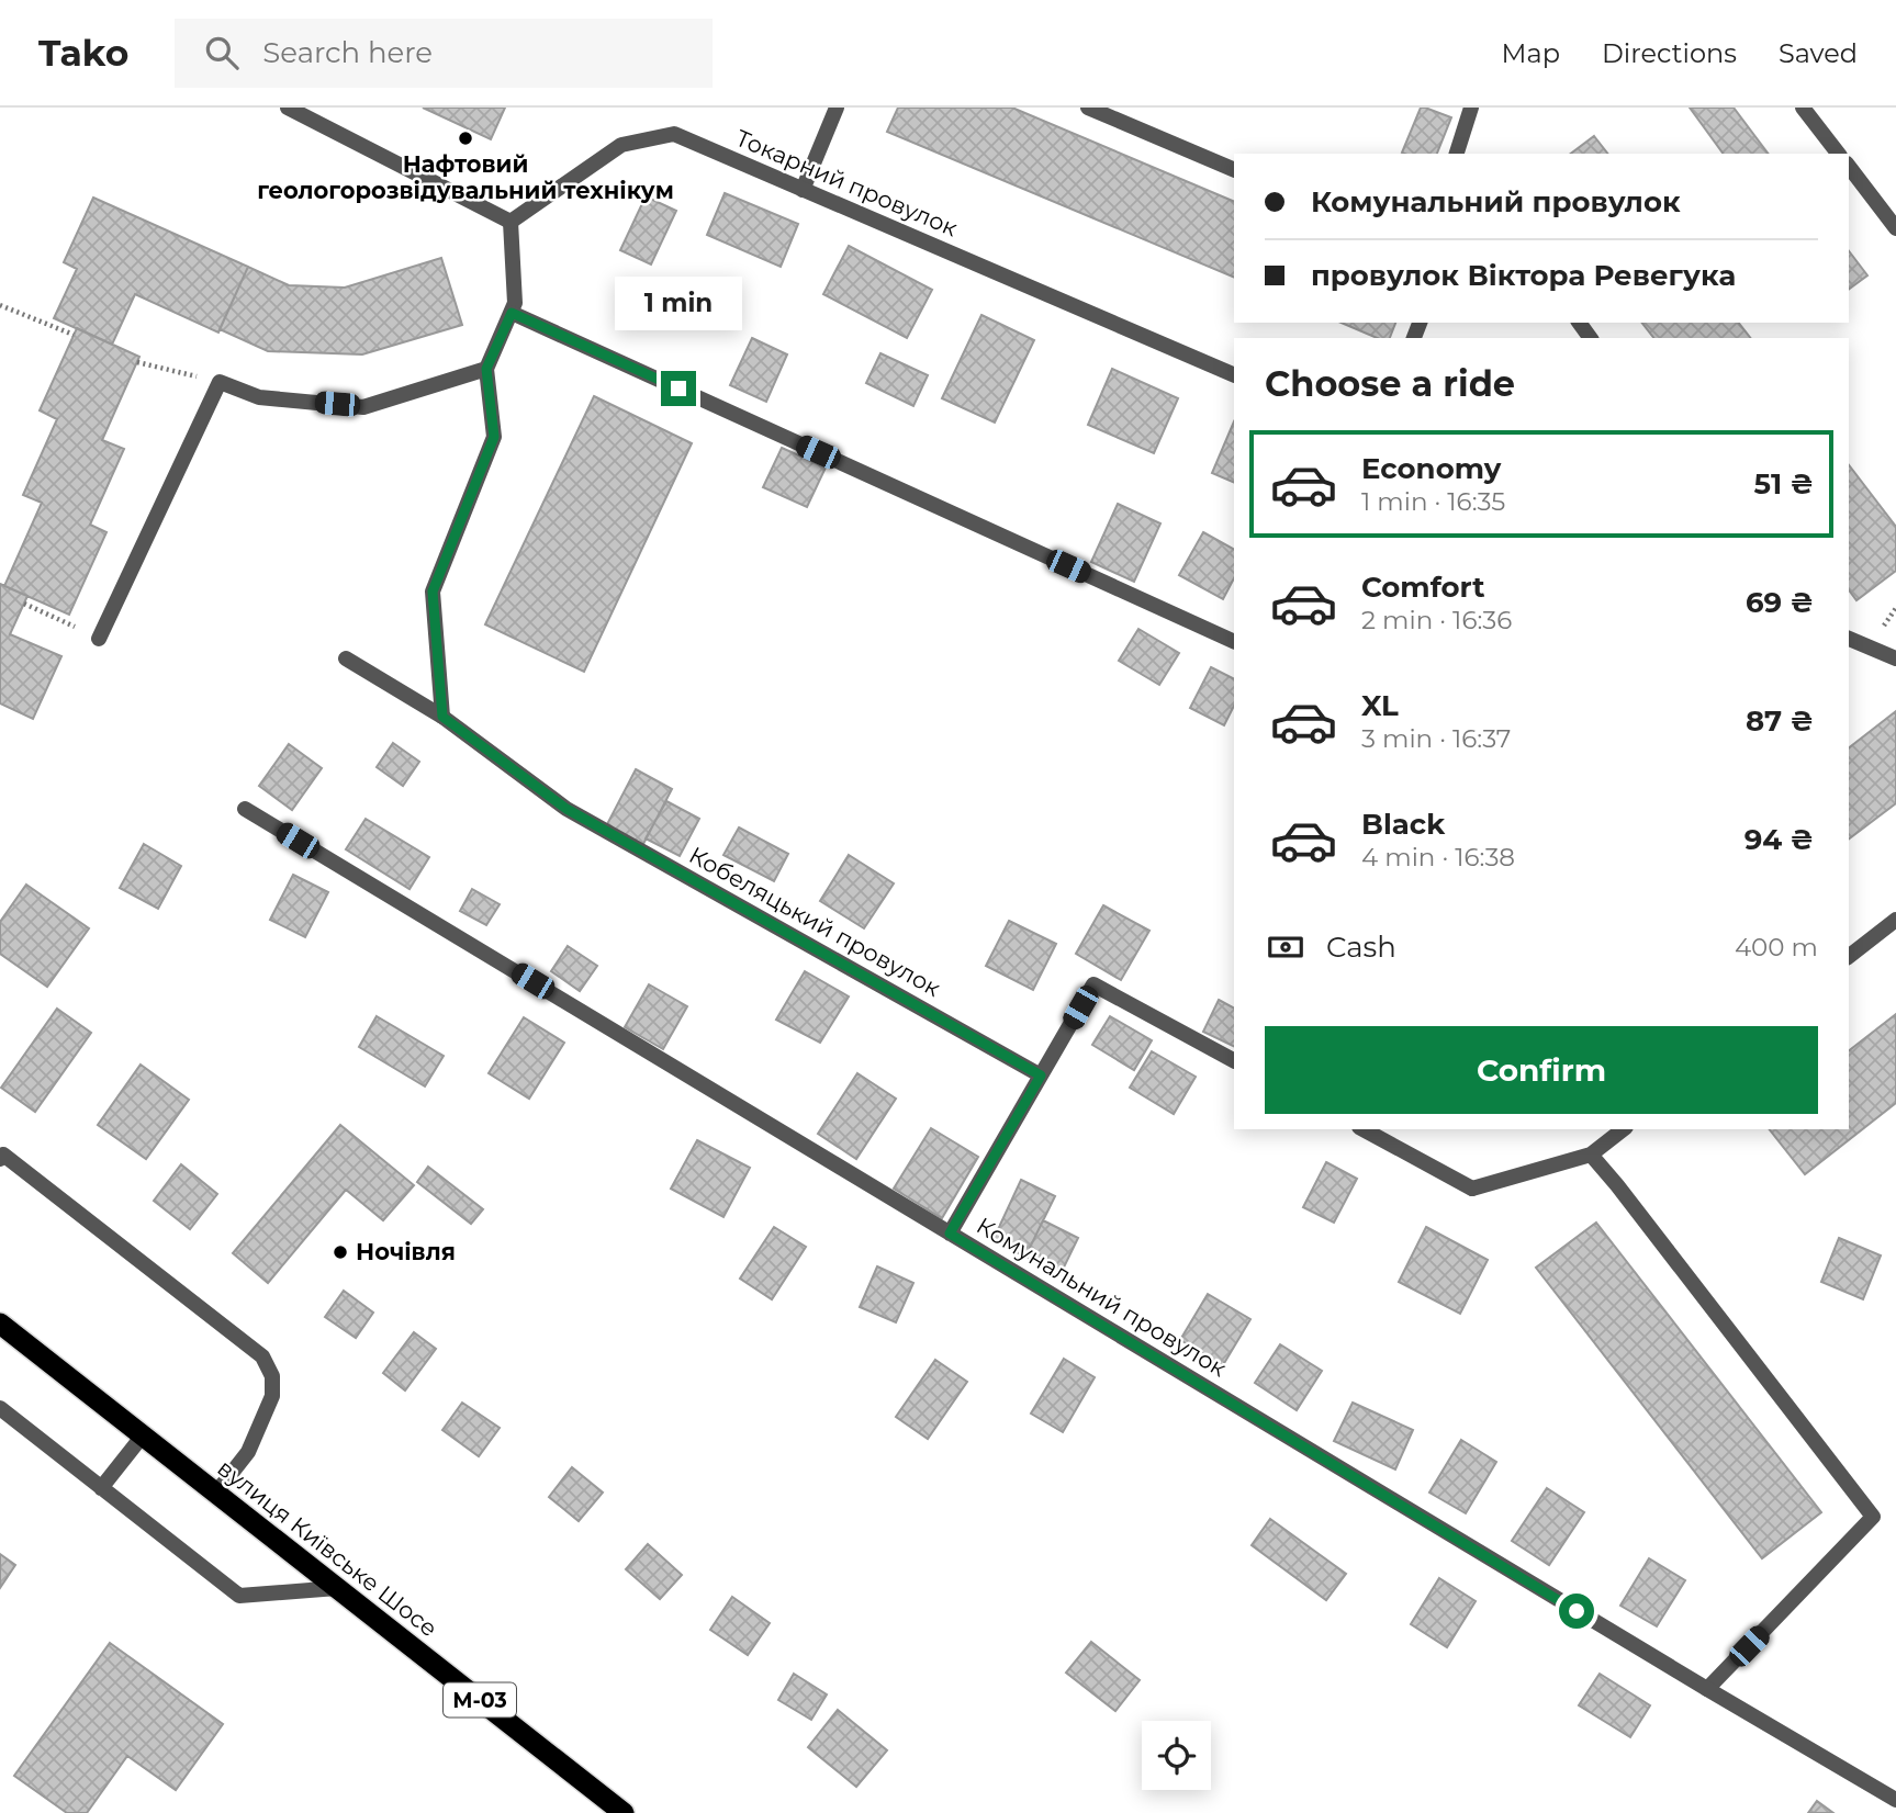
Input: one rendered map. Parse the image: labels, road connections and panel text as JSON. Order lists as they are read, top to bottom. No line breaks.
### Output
{"streets":{"highway":["вулиця Київське Шосе","М-03"],"street":["Токарний провулок","Кобеляцький провулок","Комунальний провулок"]},"places":["Нафтовий геологорозвідувальний технікум","Ночівля"],"page":{"header":"Tako","search":"Search here","nav":["Map","Directions","Saved"],"banner":["Комунальний провулок","провулок Віктора Ревегука"],"bubble":"1 min","heading":"Choose a ride","list":[{"name":"Economy","note":"1 min · 16:35","value":"51 ₴"},{"name":"Comfort","note":"2 min · 16:36","value":"69 ₴"},{"name":"XL","note":"3 min · 16:37","value":"87 ₴"},{"name":"Black","note":"4 min · 16:38","value":"94 ₴"}],"pay":["Cash","400 m"],"buttons":"Confirm"}}
